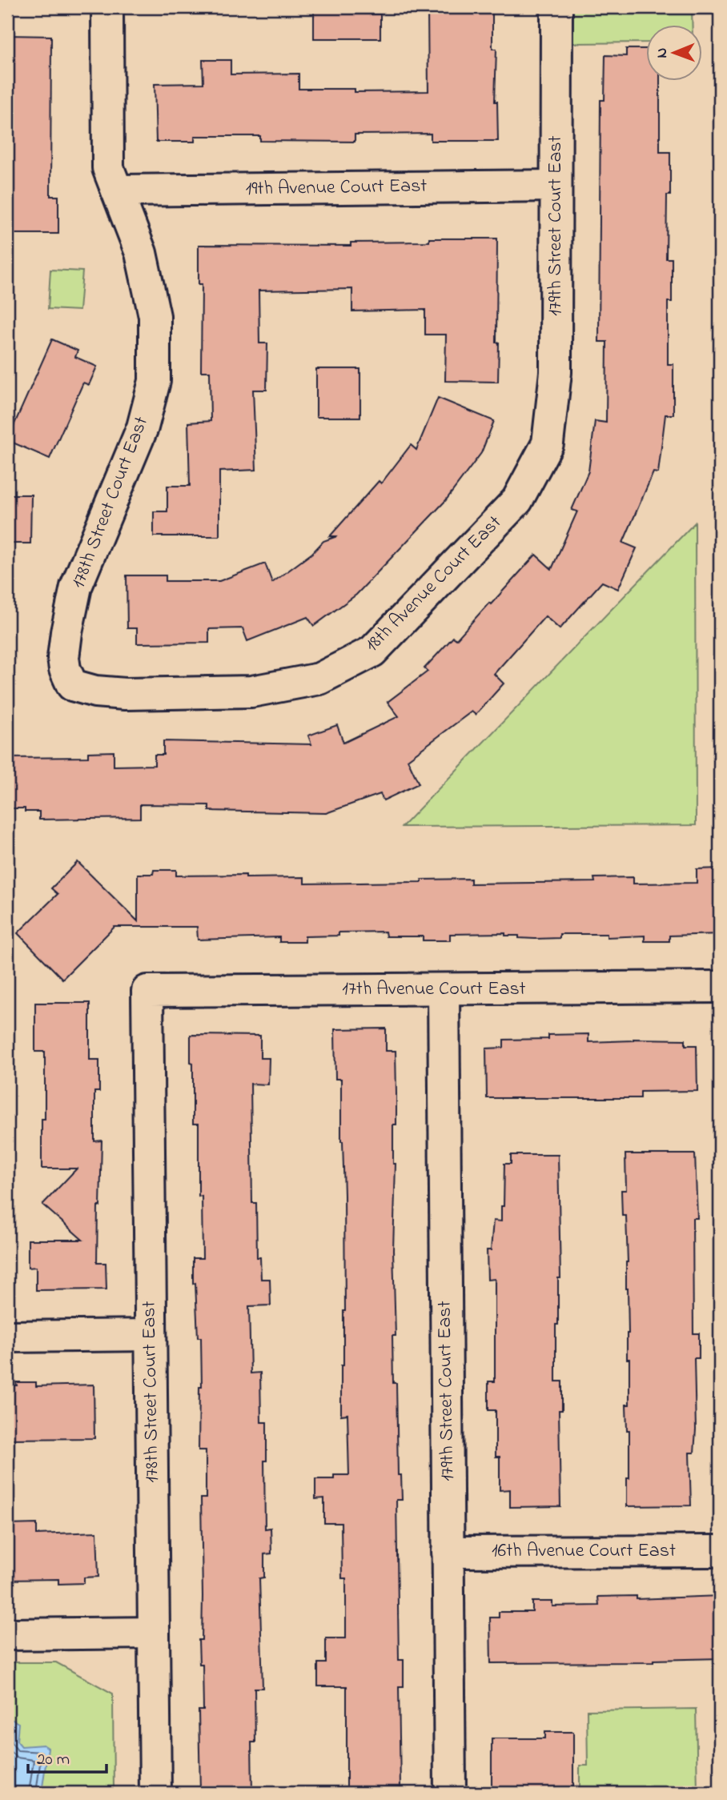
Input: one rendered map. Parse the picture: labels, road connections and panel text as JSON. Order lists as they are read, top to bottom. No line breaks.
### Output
{"streets":{"street":["19th Avenue Court East","179th Street Court East","178th Street Court East","18th Avenue Court East","17th Avenue Court East","16th Avenue Court East"]},"crossings":[["19th Avenue Court East","179th Street Court East"],["19th Avenue Court East","178th Street Court East"],["179th Street Court East","18th Avenue Court East"],["179th Street Court East","17th Avenue Court East"],["179th Street Court East","16th Avenue Court East"],["178th Street Court East","18th Avenue Court East"],["178th Street Court East","17th Avenue Court East"]],"scale_bar":"20 m","north":"left"}
